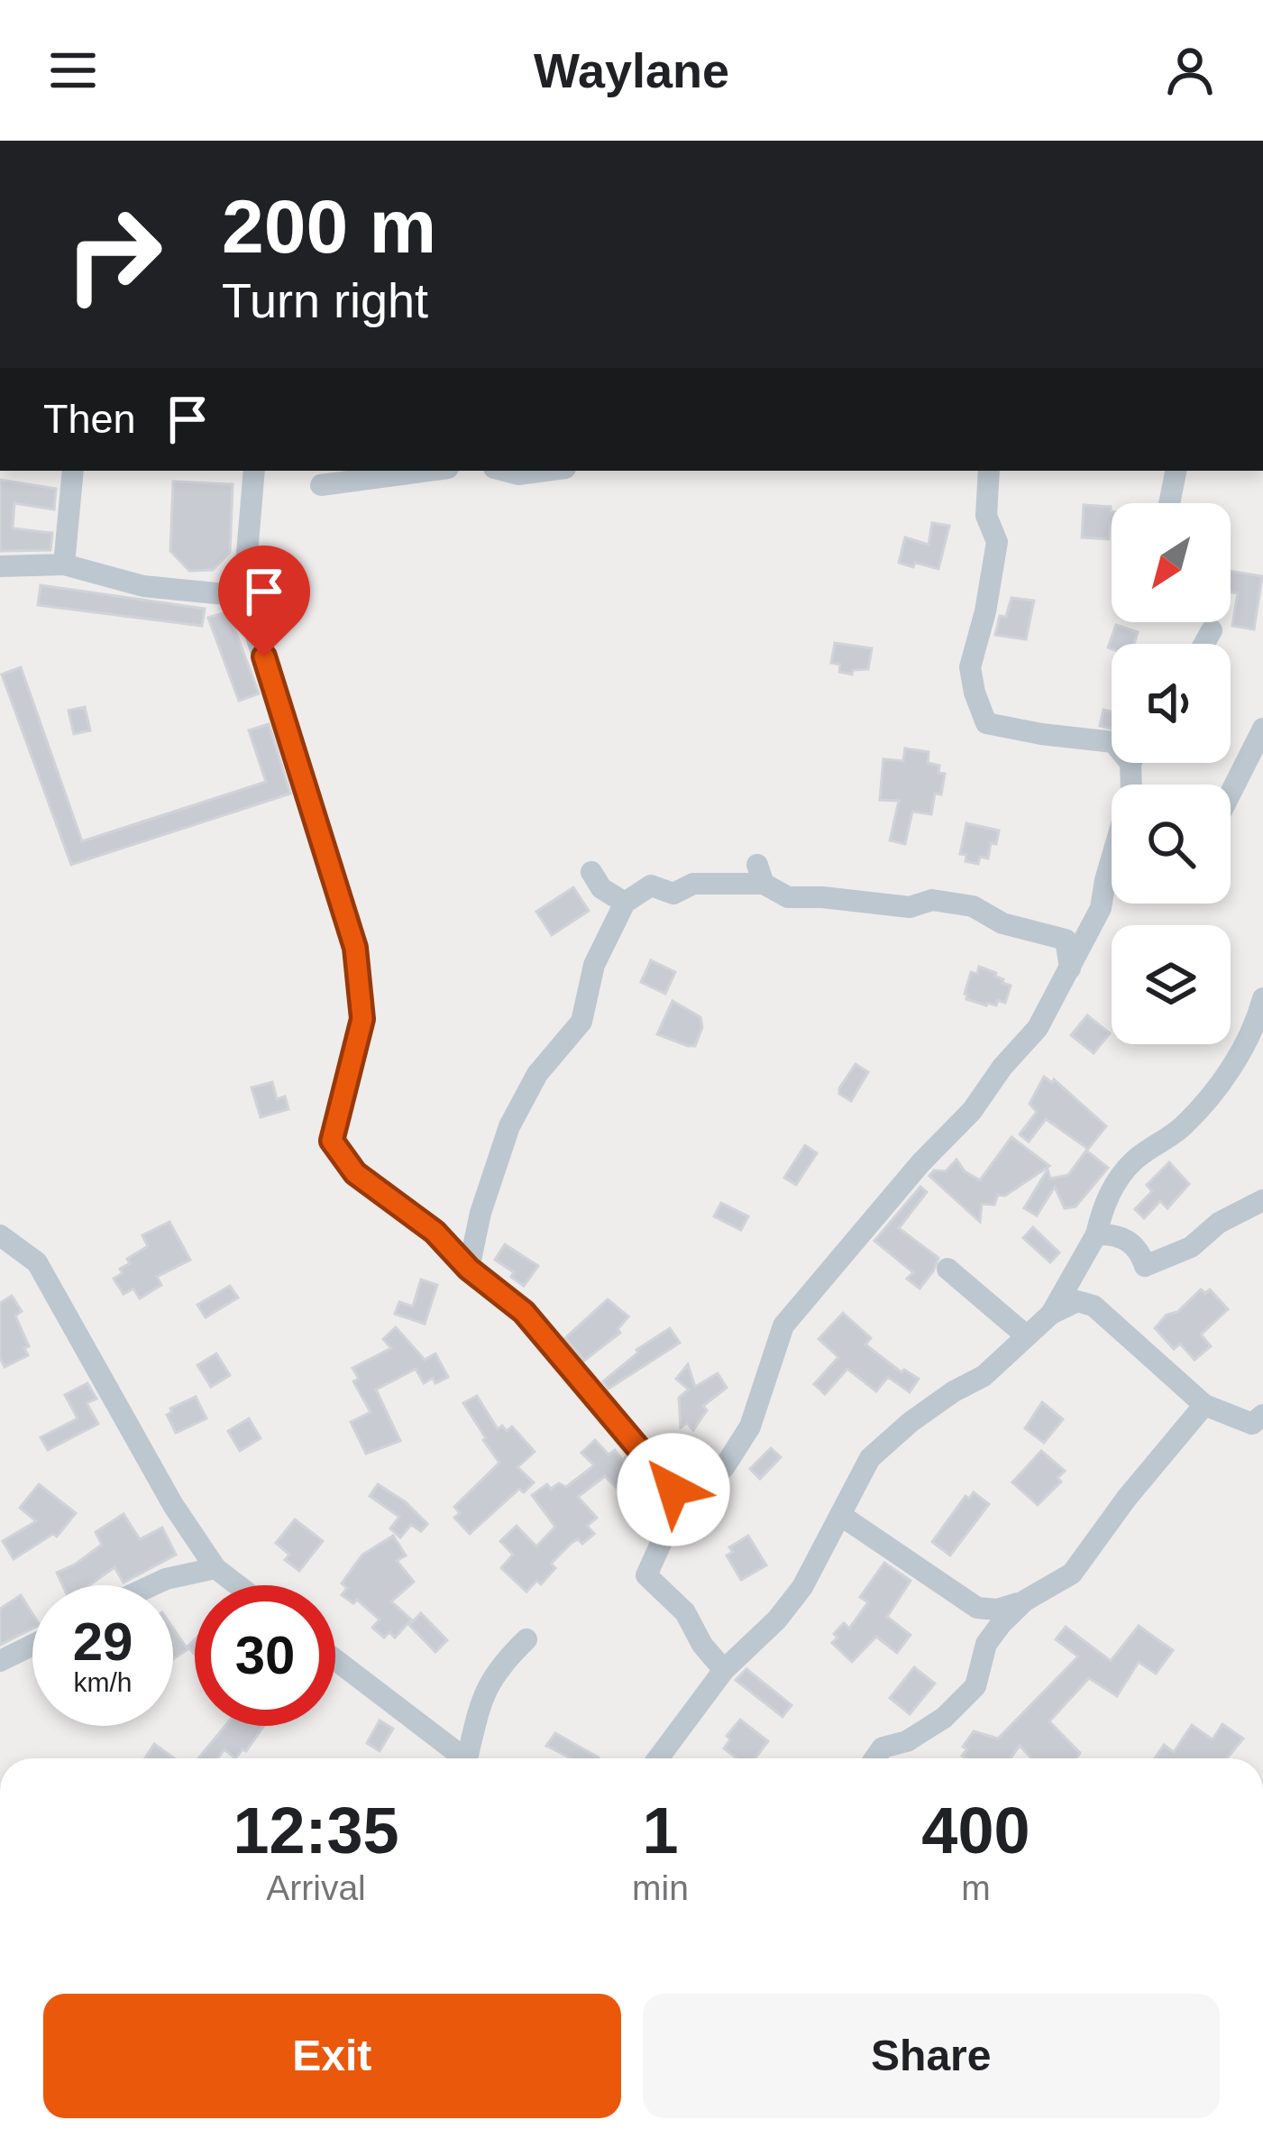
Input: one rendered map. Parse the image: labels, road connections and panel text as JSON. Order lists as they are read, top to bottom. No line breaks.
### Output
{"north":"bottom left","page":{"header":"Waylane","turn":["200 m","Turn right"],"then":"Then","speed":"29 km/h","limit":"30","eta":["12:35","Arrival","1","min","400","m"],"buttons":["Exit","Share"]}}
